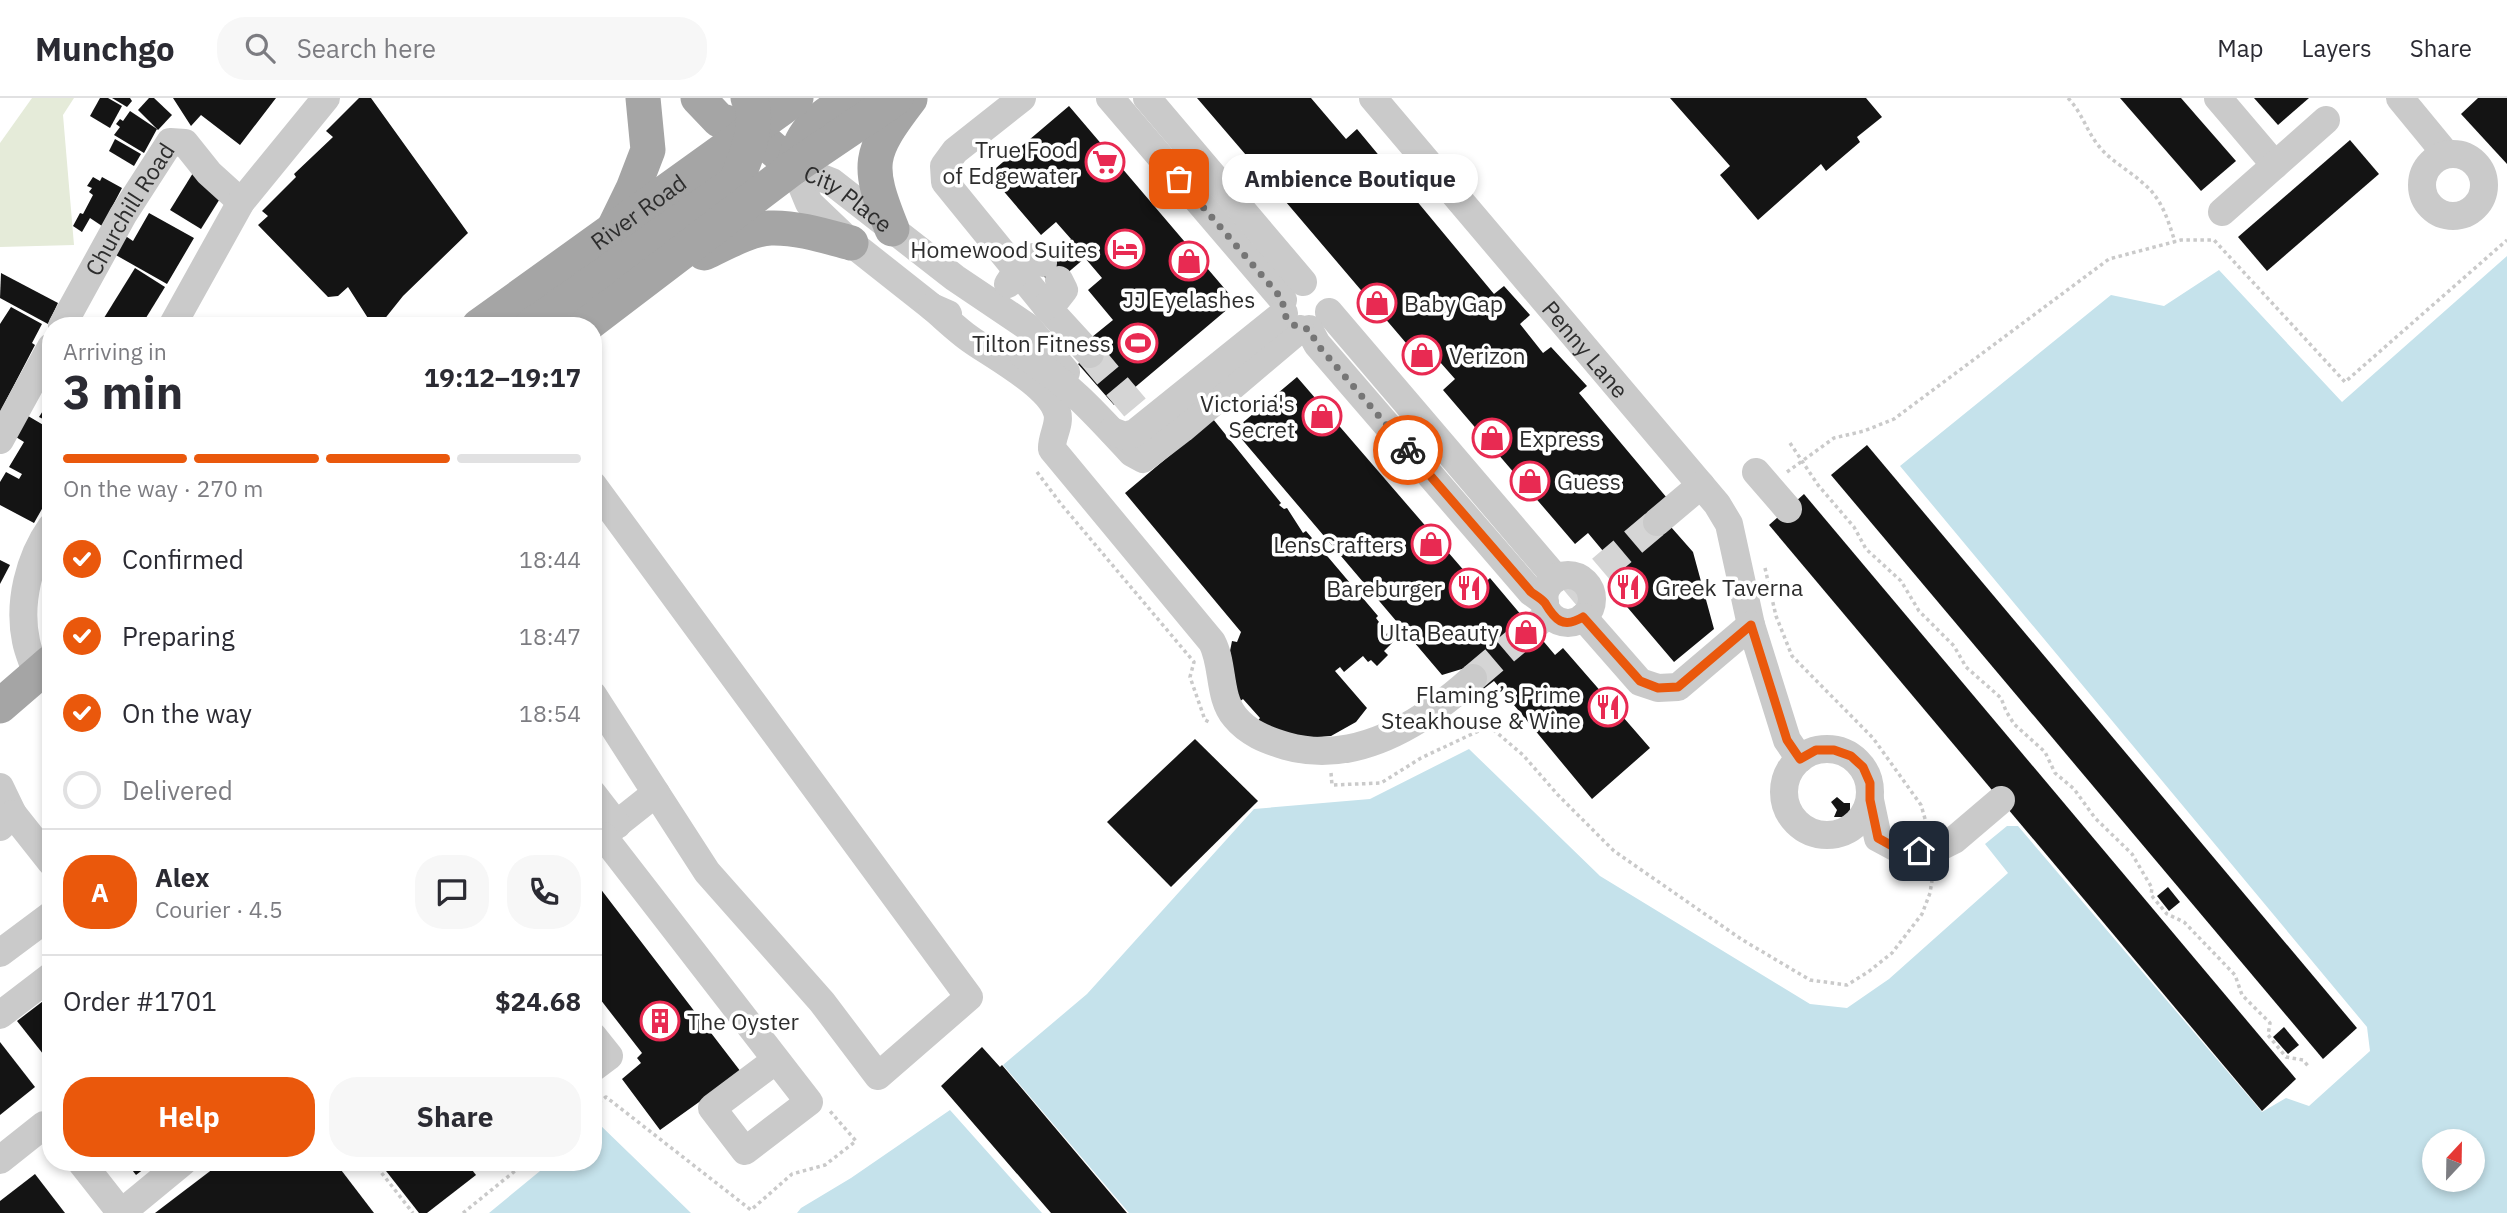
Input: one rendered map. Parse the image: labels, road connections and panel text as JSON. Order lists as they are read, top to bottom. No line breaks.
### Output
{"streets":{"main road":["River Road"],"street":["City Place","Churchill Road","Penny Lane"]},"places":{"supermarket":["True Food of Edgewater"],"other":["Ambience Boutique"],"hotel":["Homewood Suites"],"shop":["JJ Eyelashes","Baby Gap","Verizon","Victoria's Secret","Express","Guess","LensCrafters","Ulta Beauty"],"sports":["Tilton Fitness"],"restaurant":["Greek Taverna","Bareburger","Flaming’s Prime Steakhouse & Wine"],"building":["The Oyster"]},"north":"top","page":{"header":"Munchgo","search":"Search here","nav":["Map","Layers","Share"],"bubble":"Ambience Boutique","heading":["3 min","Arriving in","19:12–19:17"],"panel":["Alex","Courier · 4.5","Order #1701","$24.68"],"bar":"On the way · 270 m","list":[["Confirmed","18:44"],["Preparing","18:47"],["On the way","18:54"],"Delivered"],"round":"A","buttons":["Help","Share"]}}
